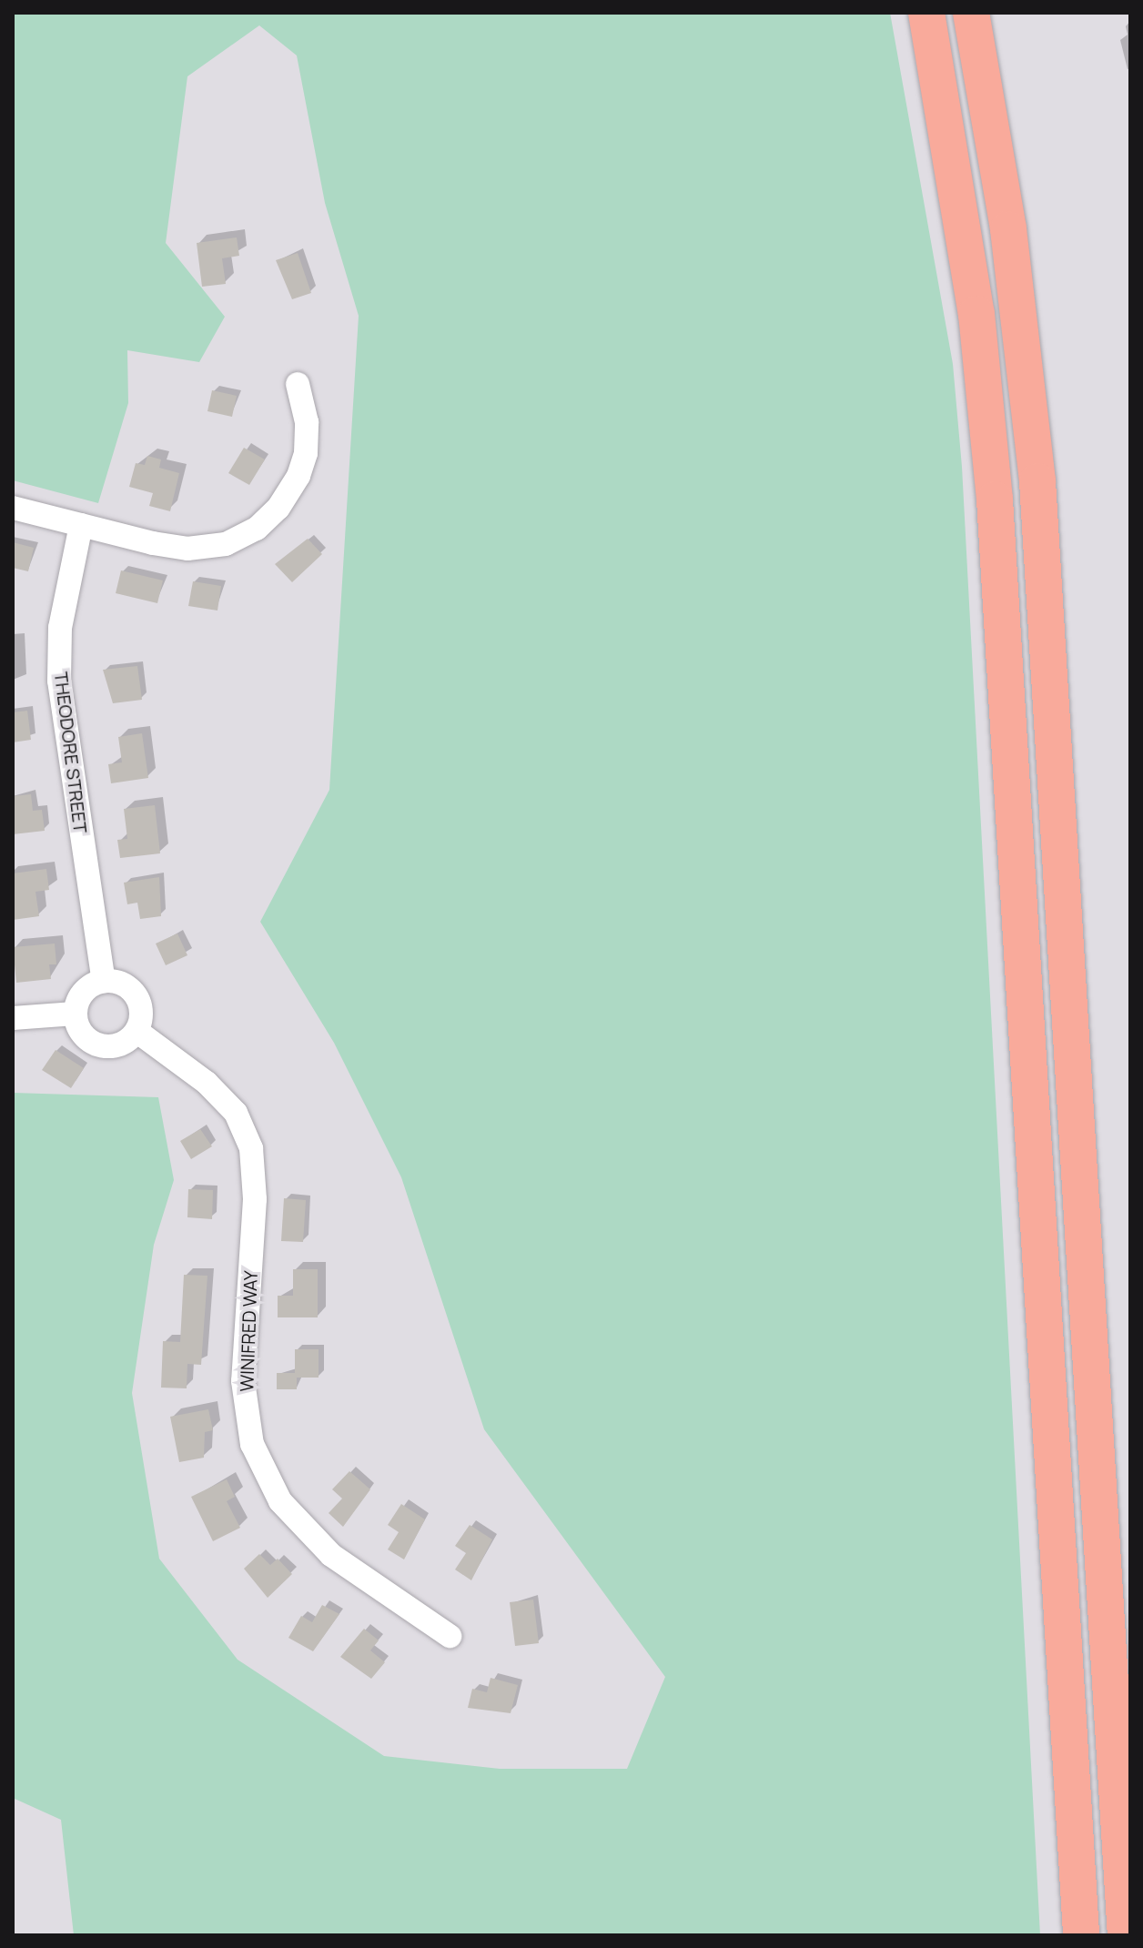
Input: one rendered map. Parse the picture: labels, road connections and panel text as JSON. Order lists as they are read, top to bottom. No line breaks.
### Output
{"streets":{"street":["THEODORE STREET","WINIFRED WAY"]},"crossings":[["THEODORE STREET","WINIFRED WAY"]]}
